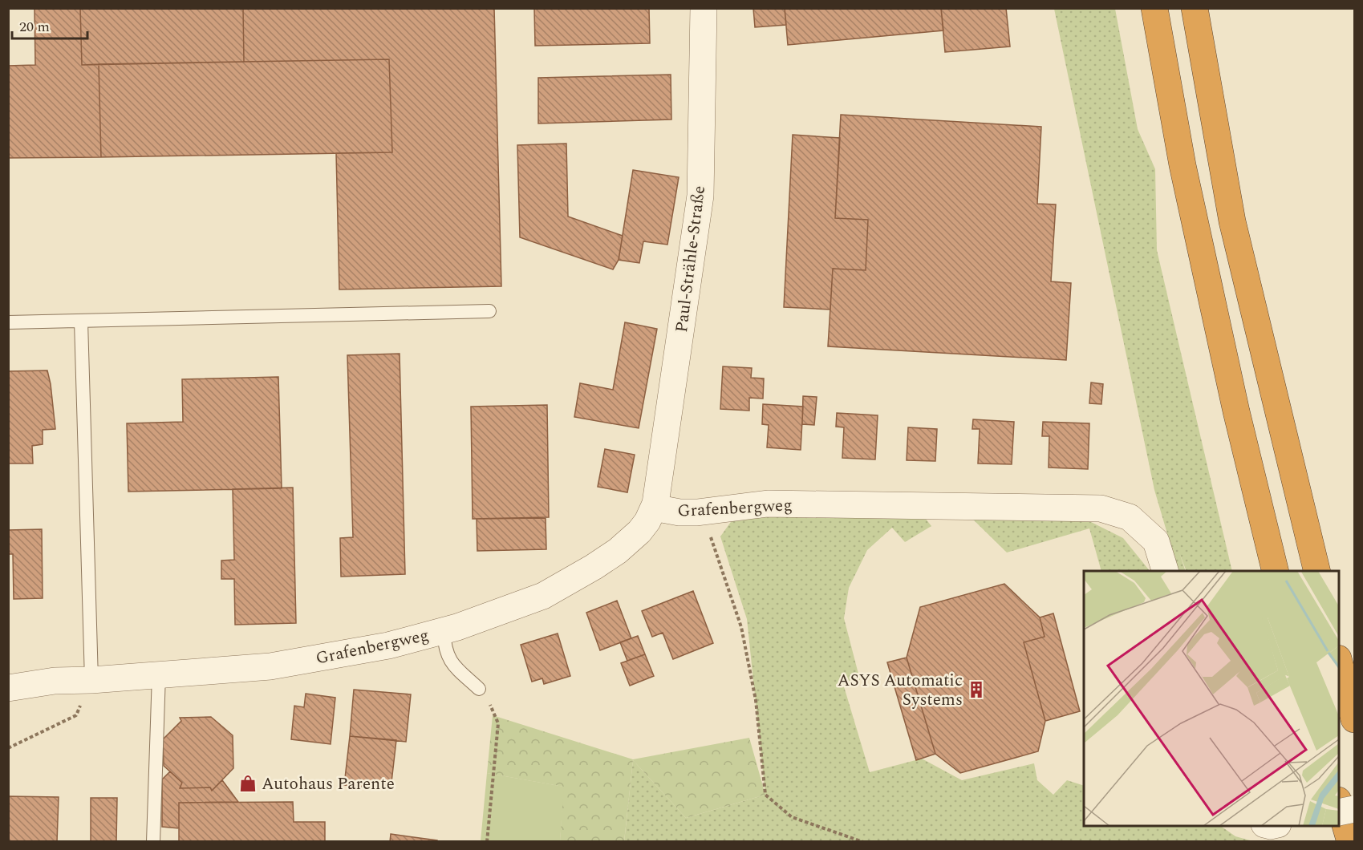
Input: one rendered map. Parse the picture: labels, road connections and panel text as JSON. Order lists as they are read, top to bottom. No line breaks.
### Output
{"streets":{"street":["Paul-Strähle-Straße","Grafenbergweg"]},"crossings":[["Paul-Strähle-Straße","Grafenbergweg"]],"places":{"building":["ASYS Automatic Systems"],"shop":["Autohaus Parente"]},"scale_bar":"20 m"}
